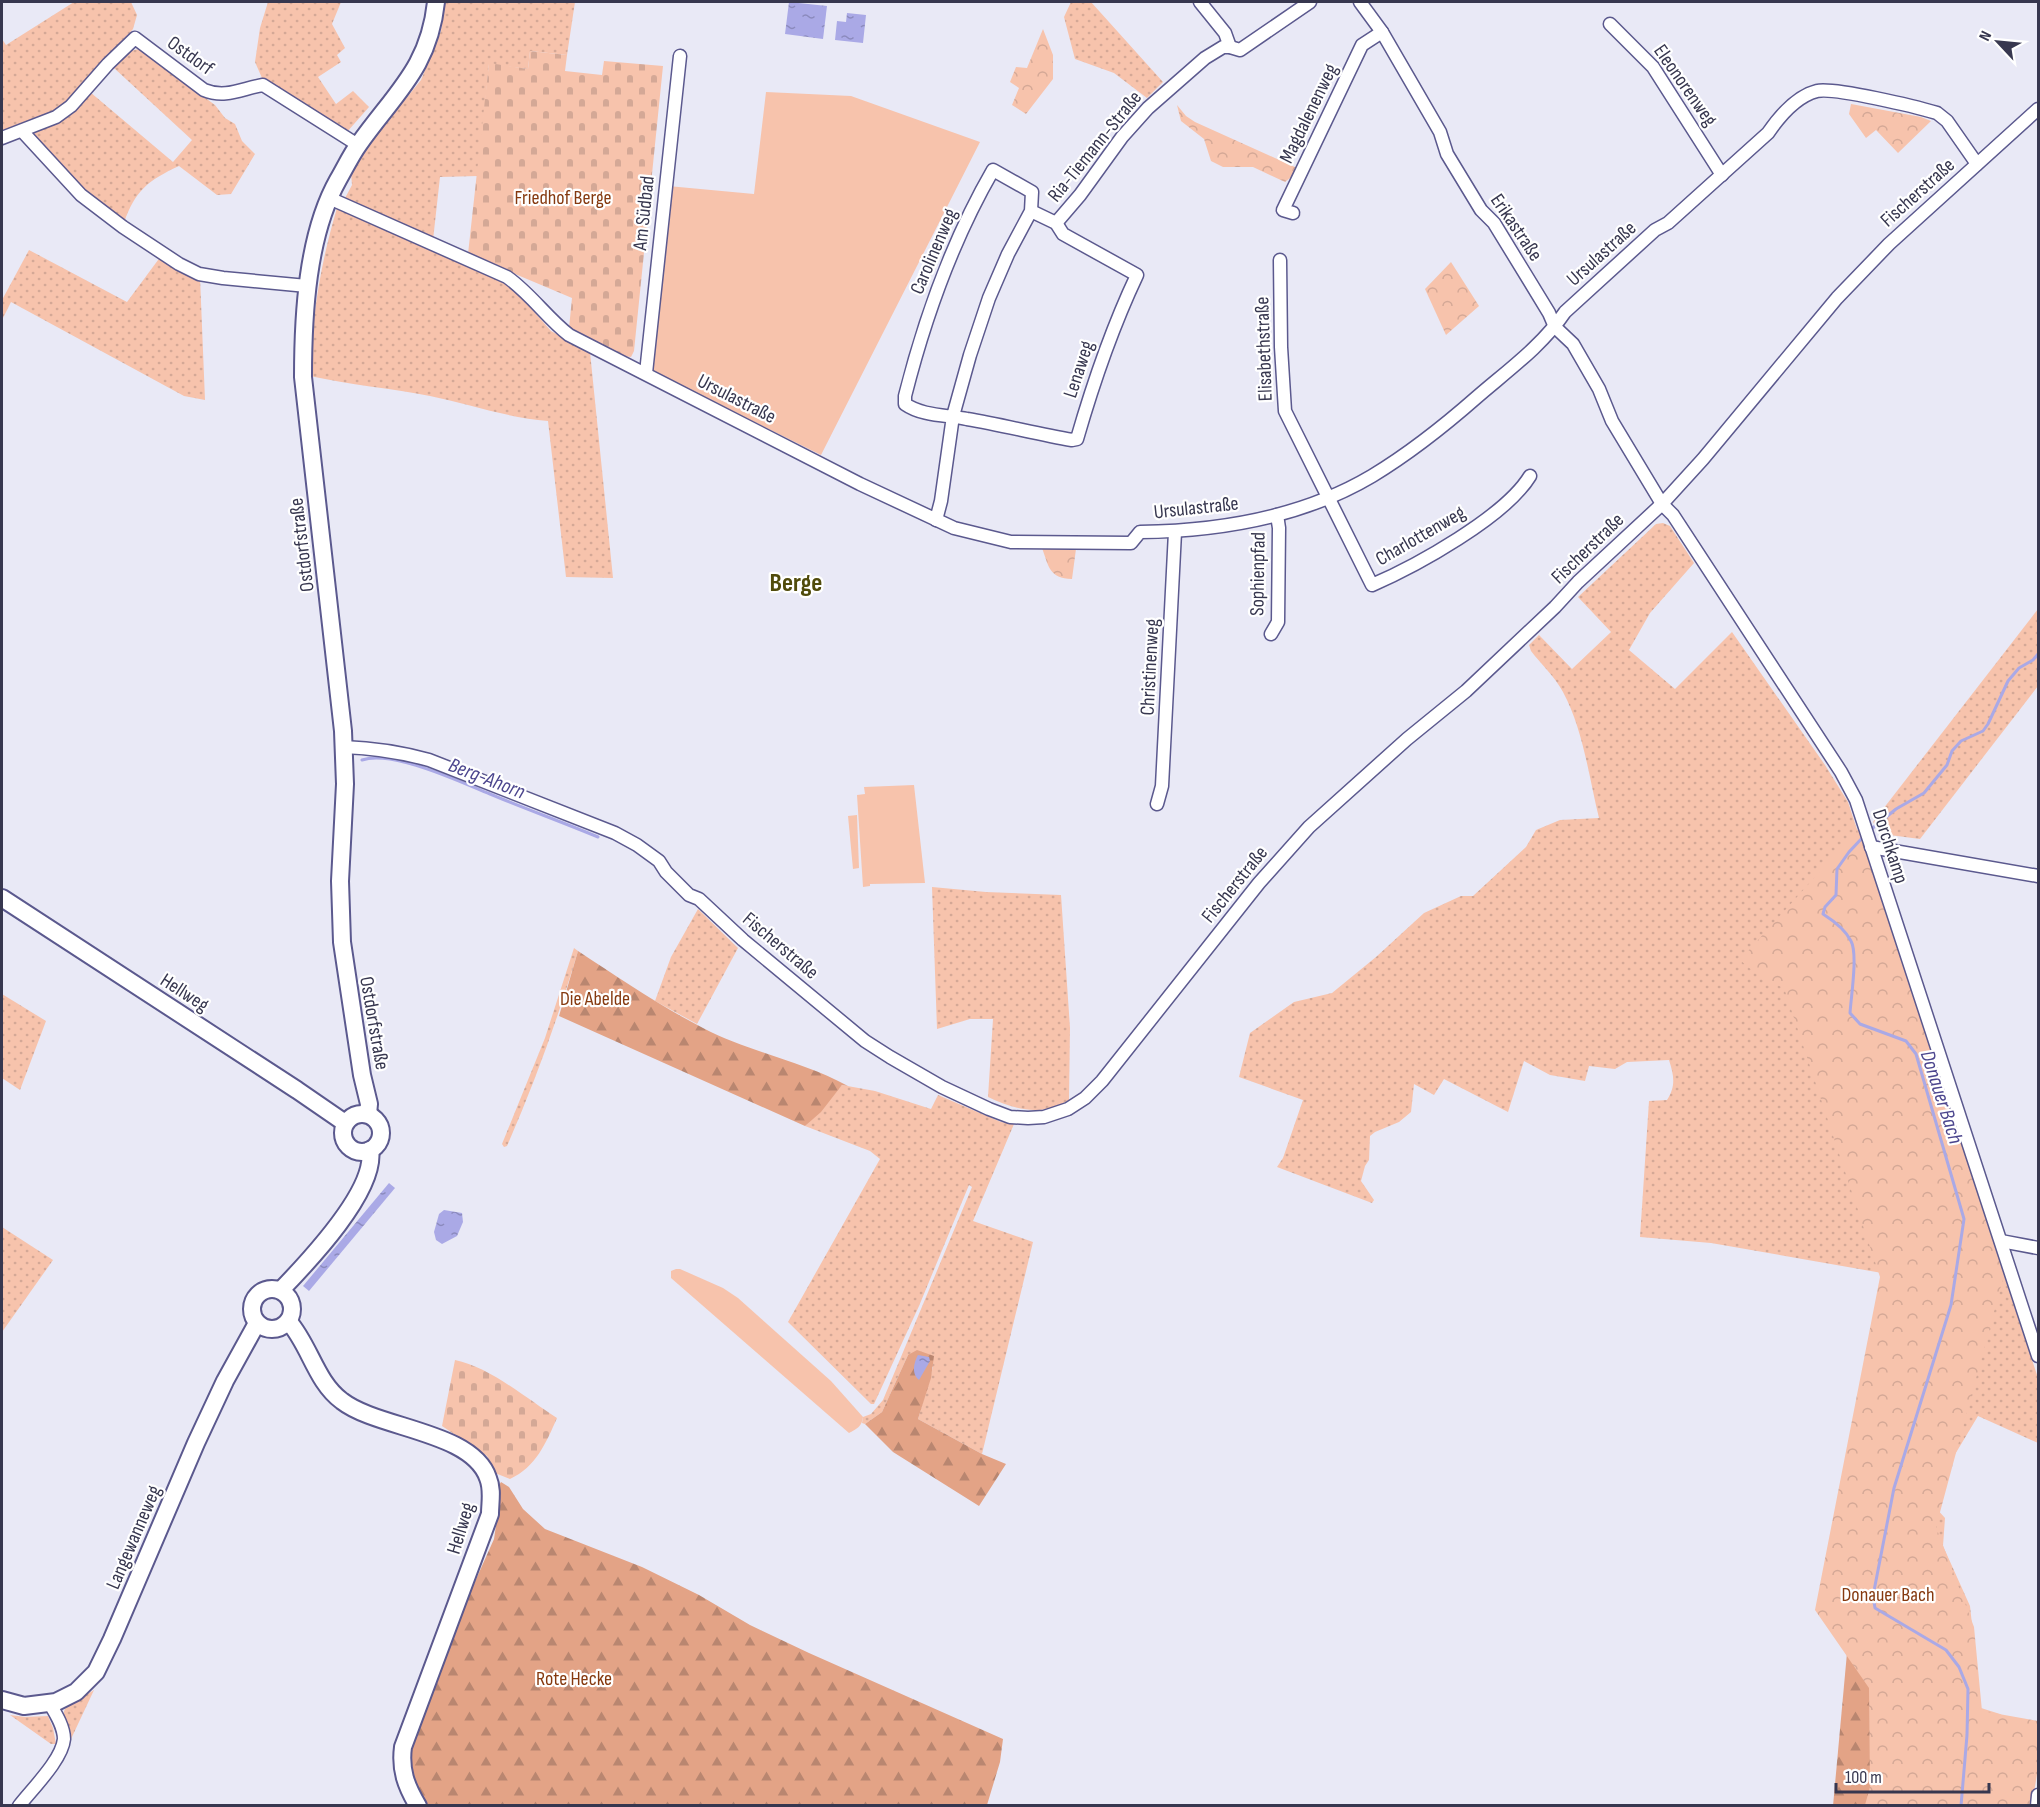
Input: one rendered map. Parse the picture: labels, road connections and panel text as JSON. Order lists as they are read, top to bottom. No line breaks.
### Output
{"streets":{"street":["Ostdorf","Eleonorenweg","Magdalenenweg","Ria-Tiemann-Straße","Fischerstraße","Am Südbad","Erikastraße","Carolinenweg","Ursulastraße","Elisabethstraße","Lenaweg","Charlottenweg","Ostdorfstraße","Sophienpfad","Christinenweg","Dorchkamp","Hellweg","Langewanneweg"]},"crossings":[["Ostdorf","Ostdorfstraße"],["Eleonorenweg","Ursulastraße"],["Magdalenenweg","Erikastraße"],["Ria-Tiemann-Straße","Carolinenweg"],["Ria-Tiemann-Straße","Ursulastraße"],["Ria-Tiemann-Straße","Lenaweg"],["Fischerstraße","Erikastraße"],["Fischerstraße","Ursulastraße"],["Fischerstraße","Ostdorfstraße"],["Fischerstraße","Dorchkamp"],["Am Südbad","Ursulastraße"],["Erikastraße","Ursulastraße"],["Erikastraße","Dorchkamp"],["Carolinenweg","Lenaweg"],["Ursulastraße","Elisabethstraße"],["Ursulastraße","Charlottenweg"],["Ursulastraße","Ostdorfstraße"],["Ursulastraße","Sophienpfad"],["Ursulastraße","Christinenweg"],["Elisabethstraße","Charlottenweg"],["Ostdorfstraße","Hellweg"],["Hellweg","Langewanneweg"]],"districts":["Berge"],"water":["Berg-Ahorn","Donauer Bach"],"parks":["Friedhof Berge","Die Abelde","Donauer Bach","Rote Hecke"],"scale_bar":"100 m","north":"top left"}
